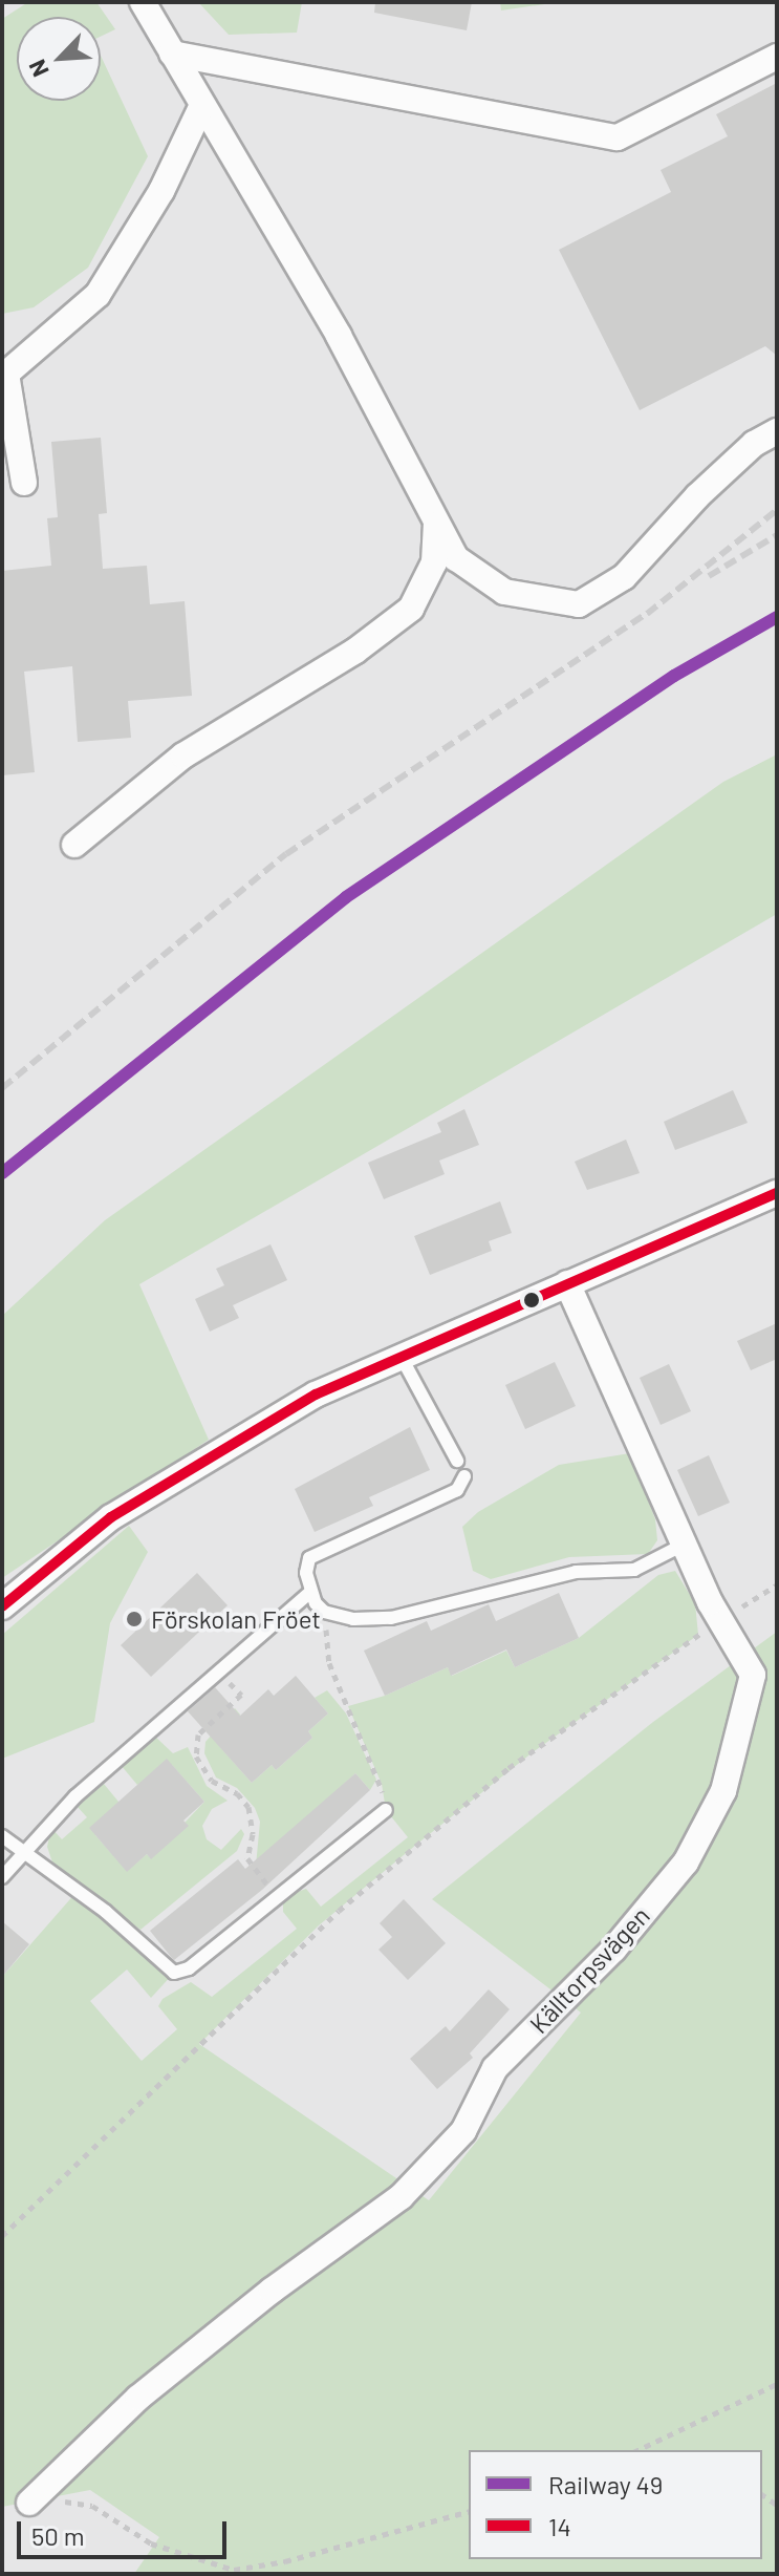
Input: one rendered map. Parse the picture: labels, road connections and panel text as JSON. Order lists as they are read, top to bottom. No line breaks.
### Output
{"streets":{"street":["Källtorpsvägen"]},"places":["Förskolan Fröet"],"lines":["rail line 49","transit line 14"],"legend":["Railway 49","14"],"scale_bar":"50 m","north":"bottom left"}
